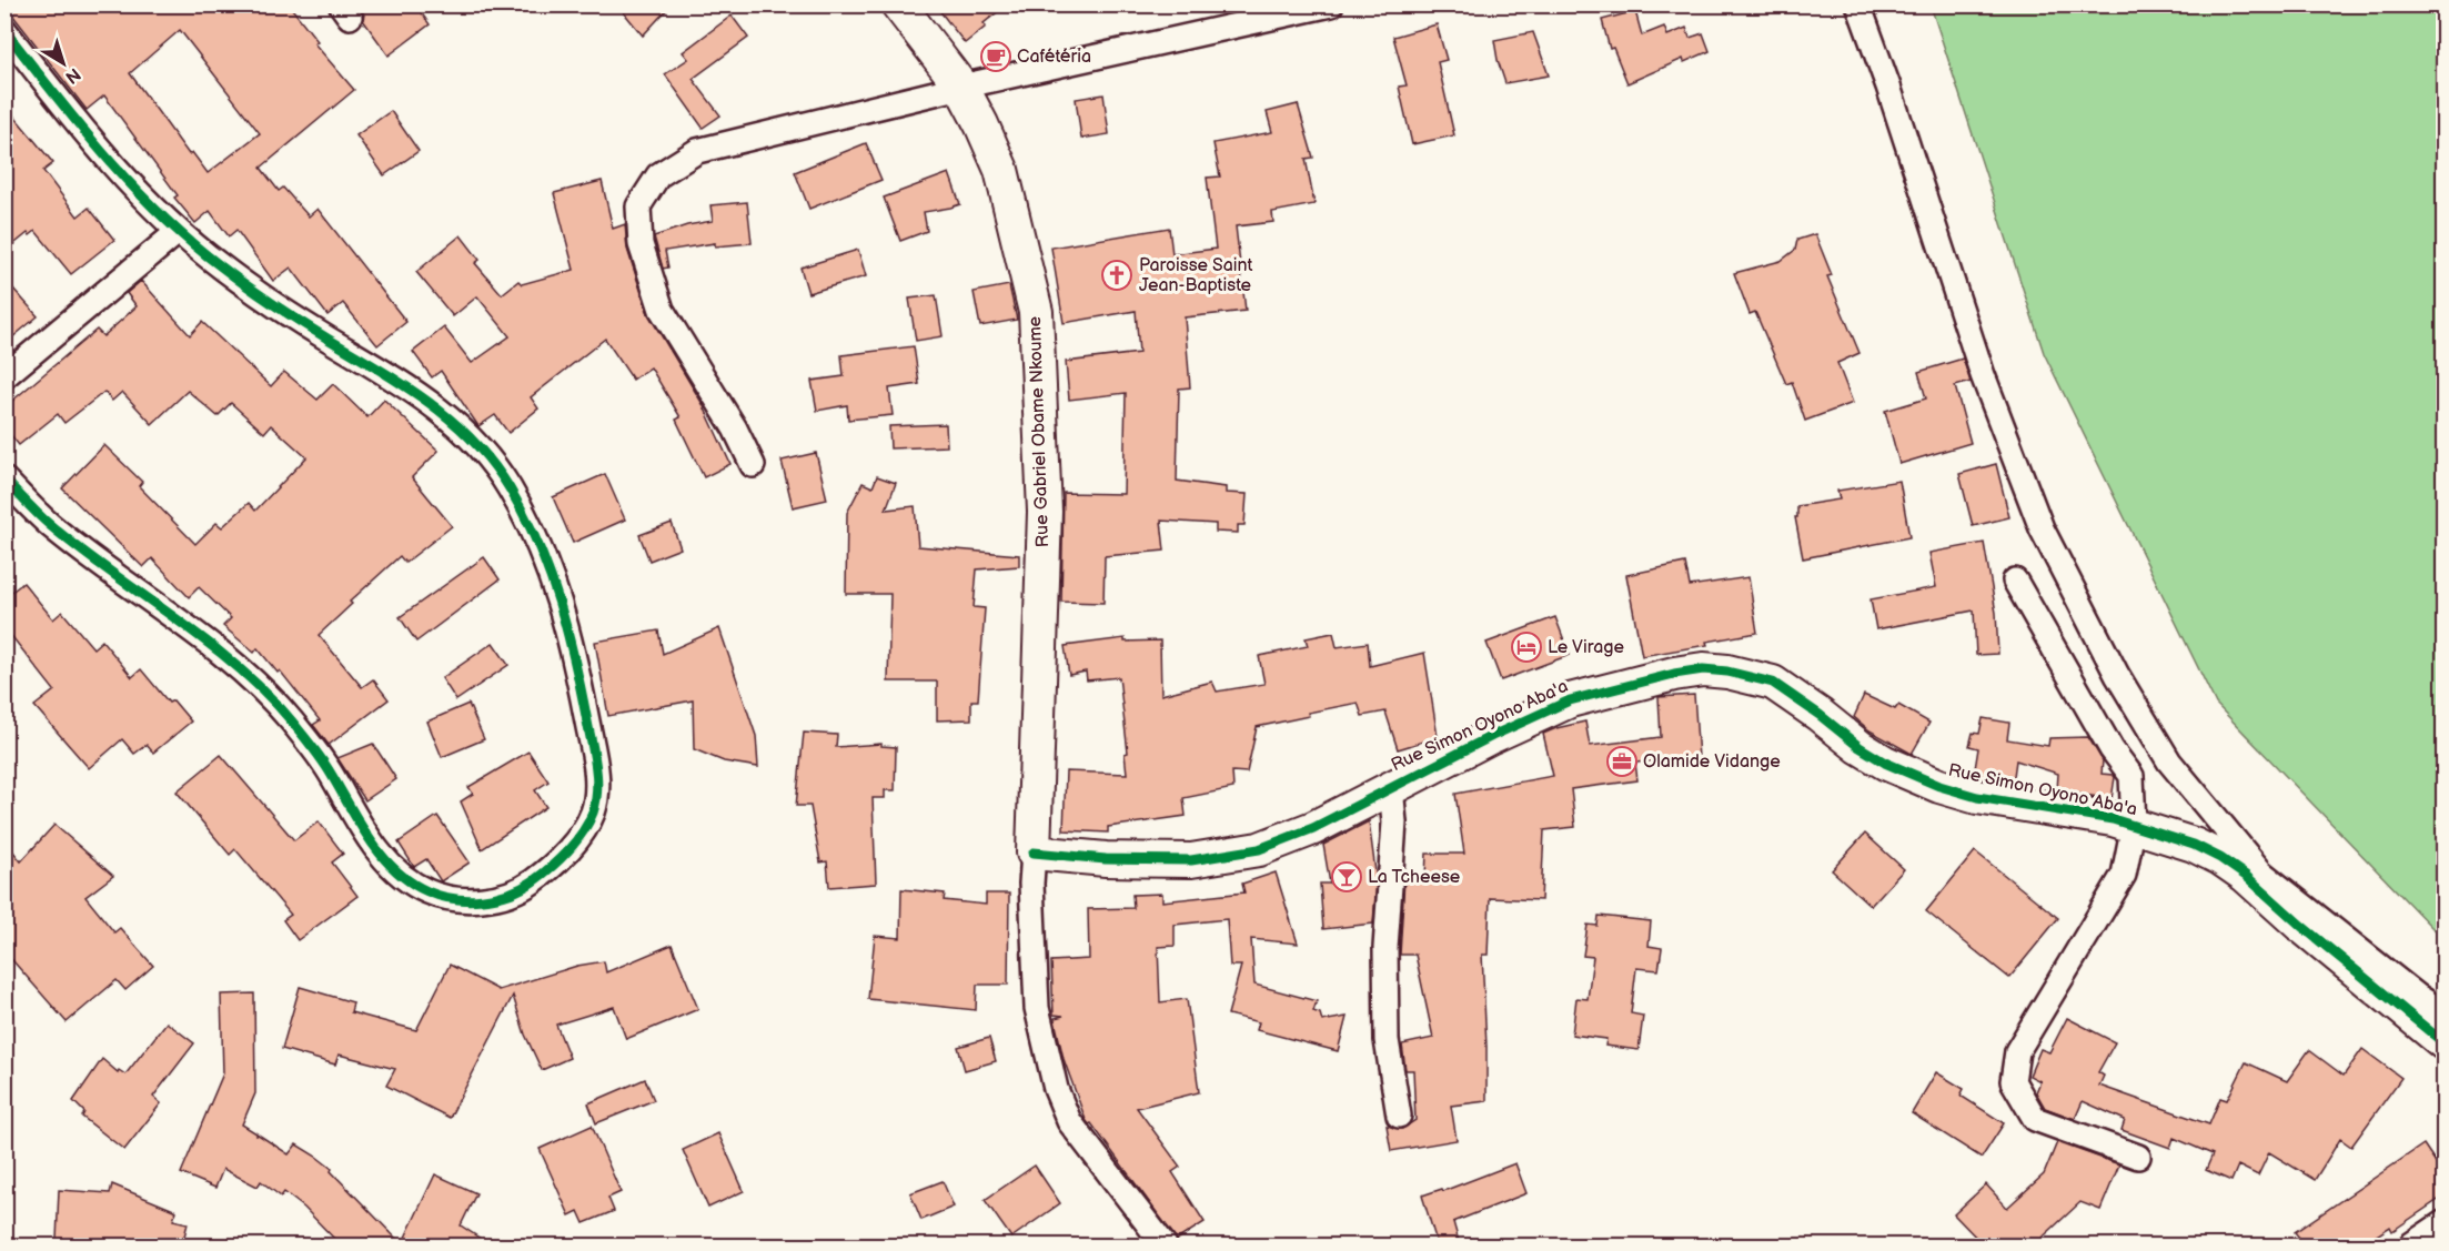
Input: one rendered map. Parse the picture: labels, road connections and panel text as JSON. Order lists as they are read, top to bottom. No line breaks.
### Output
{"streets":{"street":["Rue Gabriel Obame Nkoume","Rue Simon Oyono Aba'a"]},"crossings":[["Rue Gabriel Obame Nkoume","Rue Simon Oyono Aba'a"]],"places":{"cafe":["Cafétéria"],"church":["Paroisse Saint Jean-Baptiste"],"hotel":["Le Virage"],"office":["Olamide Vidange"],"bar":["La Tcheese"]},"north":"bottom right"}
